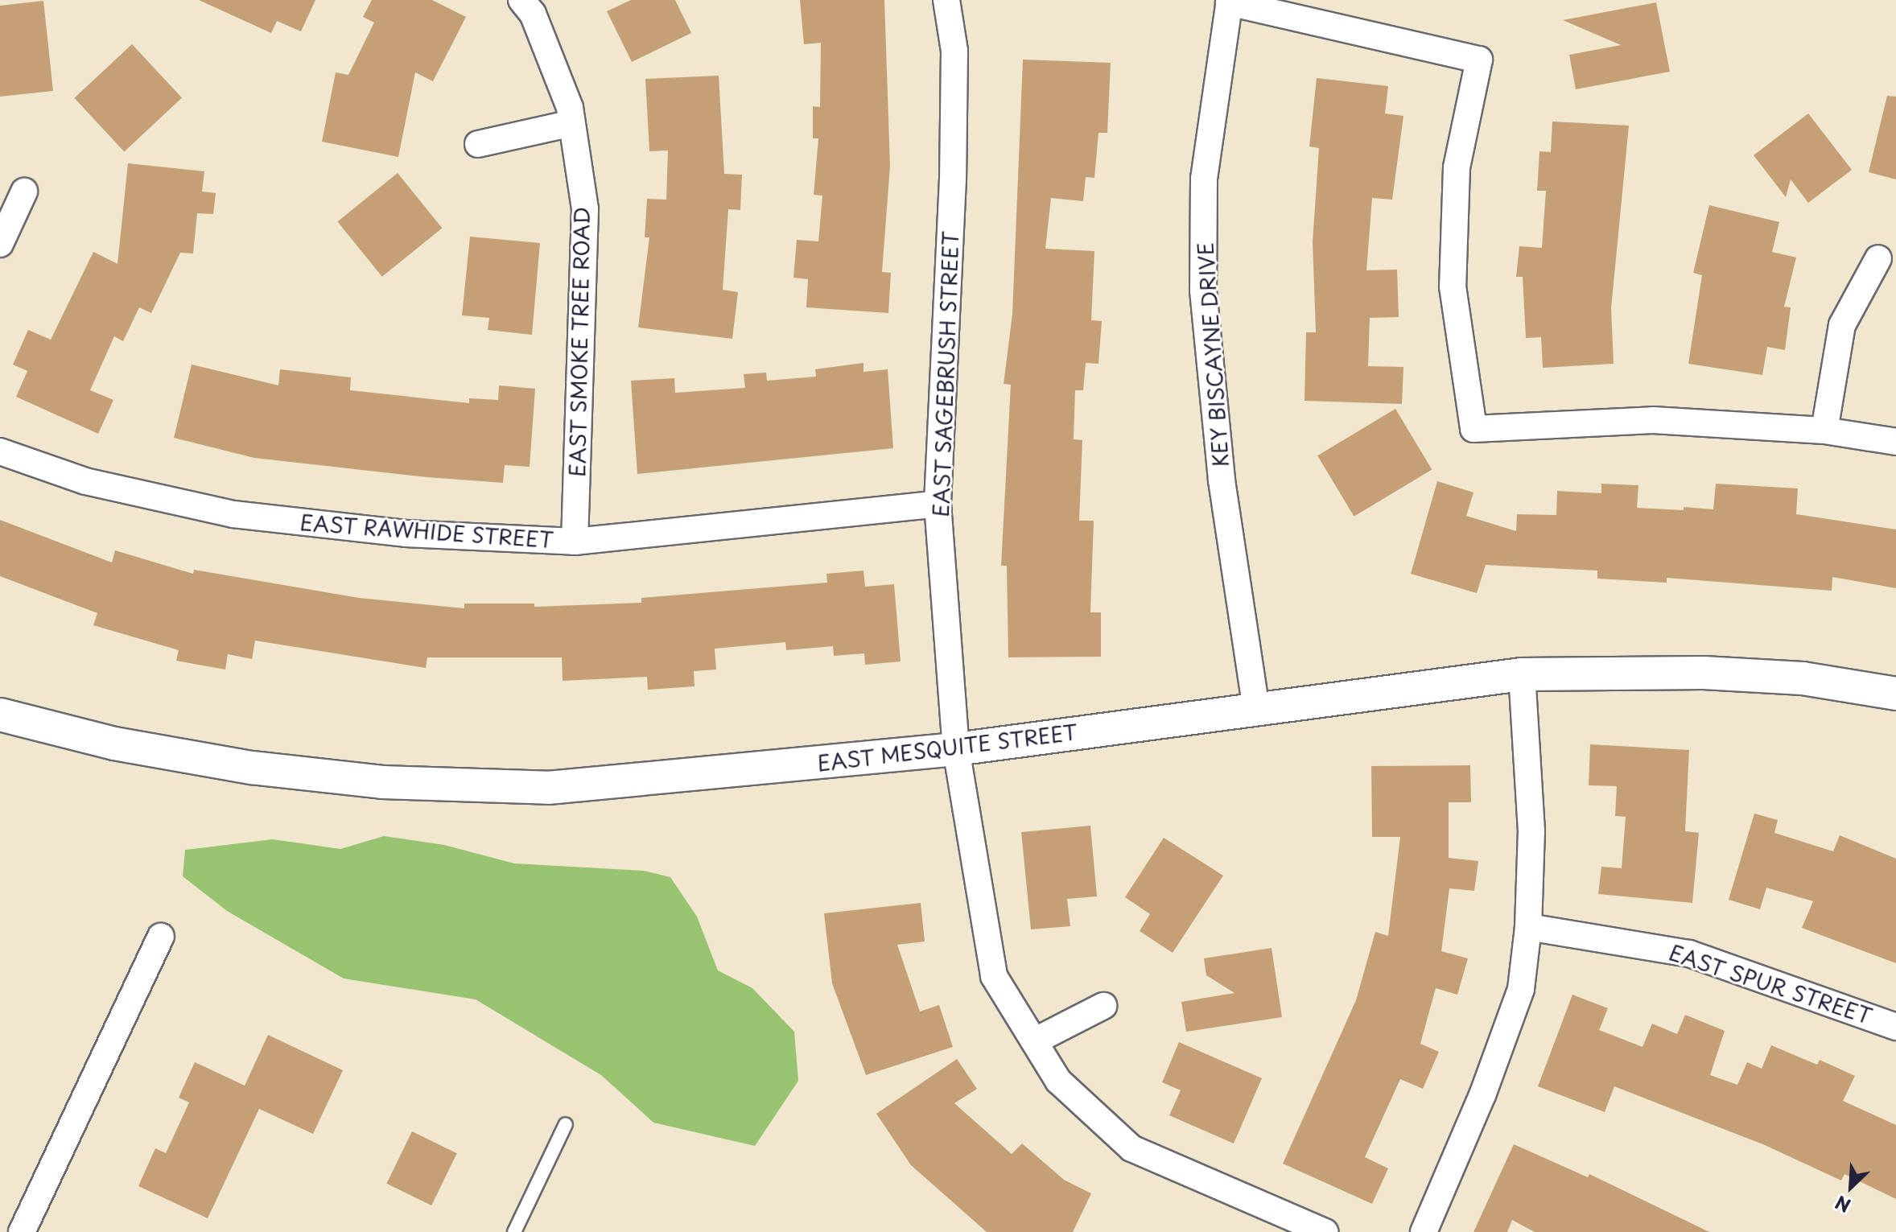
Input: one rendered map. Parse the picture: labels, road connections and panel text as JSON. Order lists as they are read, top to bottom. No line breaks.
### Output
{"streets":{"street":["EAST SMOKE TREE ROAD","KEY BISCAYNE DRIVE","EAST SAGEBRUSH STREET","EAST RAWHIDE STREET","EAST MESQUITE STREET","EAST SPUR STREET"]},"crossings":[["EAST SMOKE TREE ROAD","EAST RAWHIDE STREET"],["KEY BISCAYNE DRIVE","EAST MESQUITE STREET"],["EAST SAGEBRUSH STREET","EAST RAWHIDE STREET"],["EAST SAGEBRUSH STREET","EAST MESQUITE STREET"]],"north":"bottom left"}
